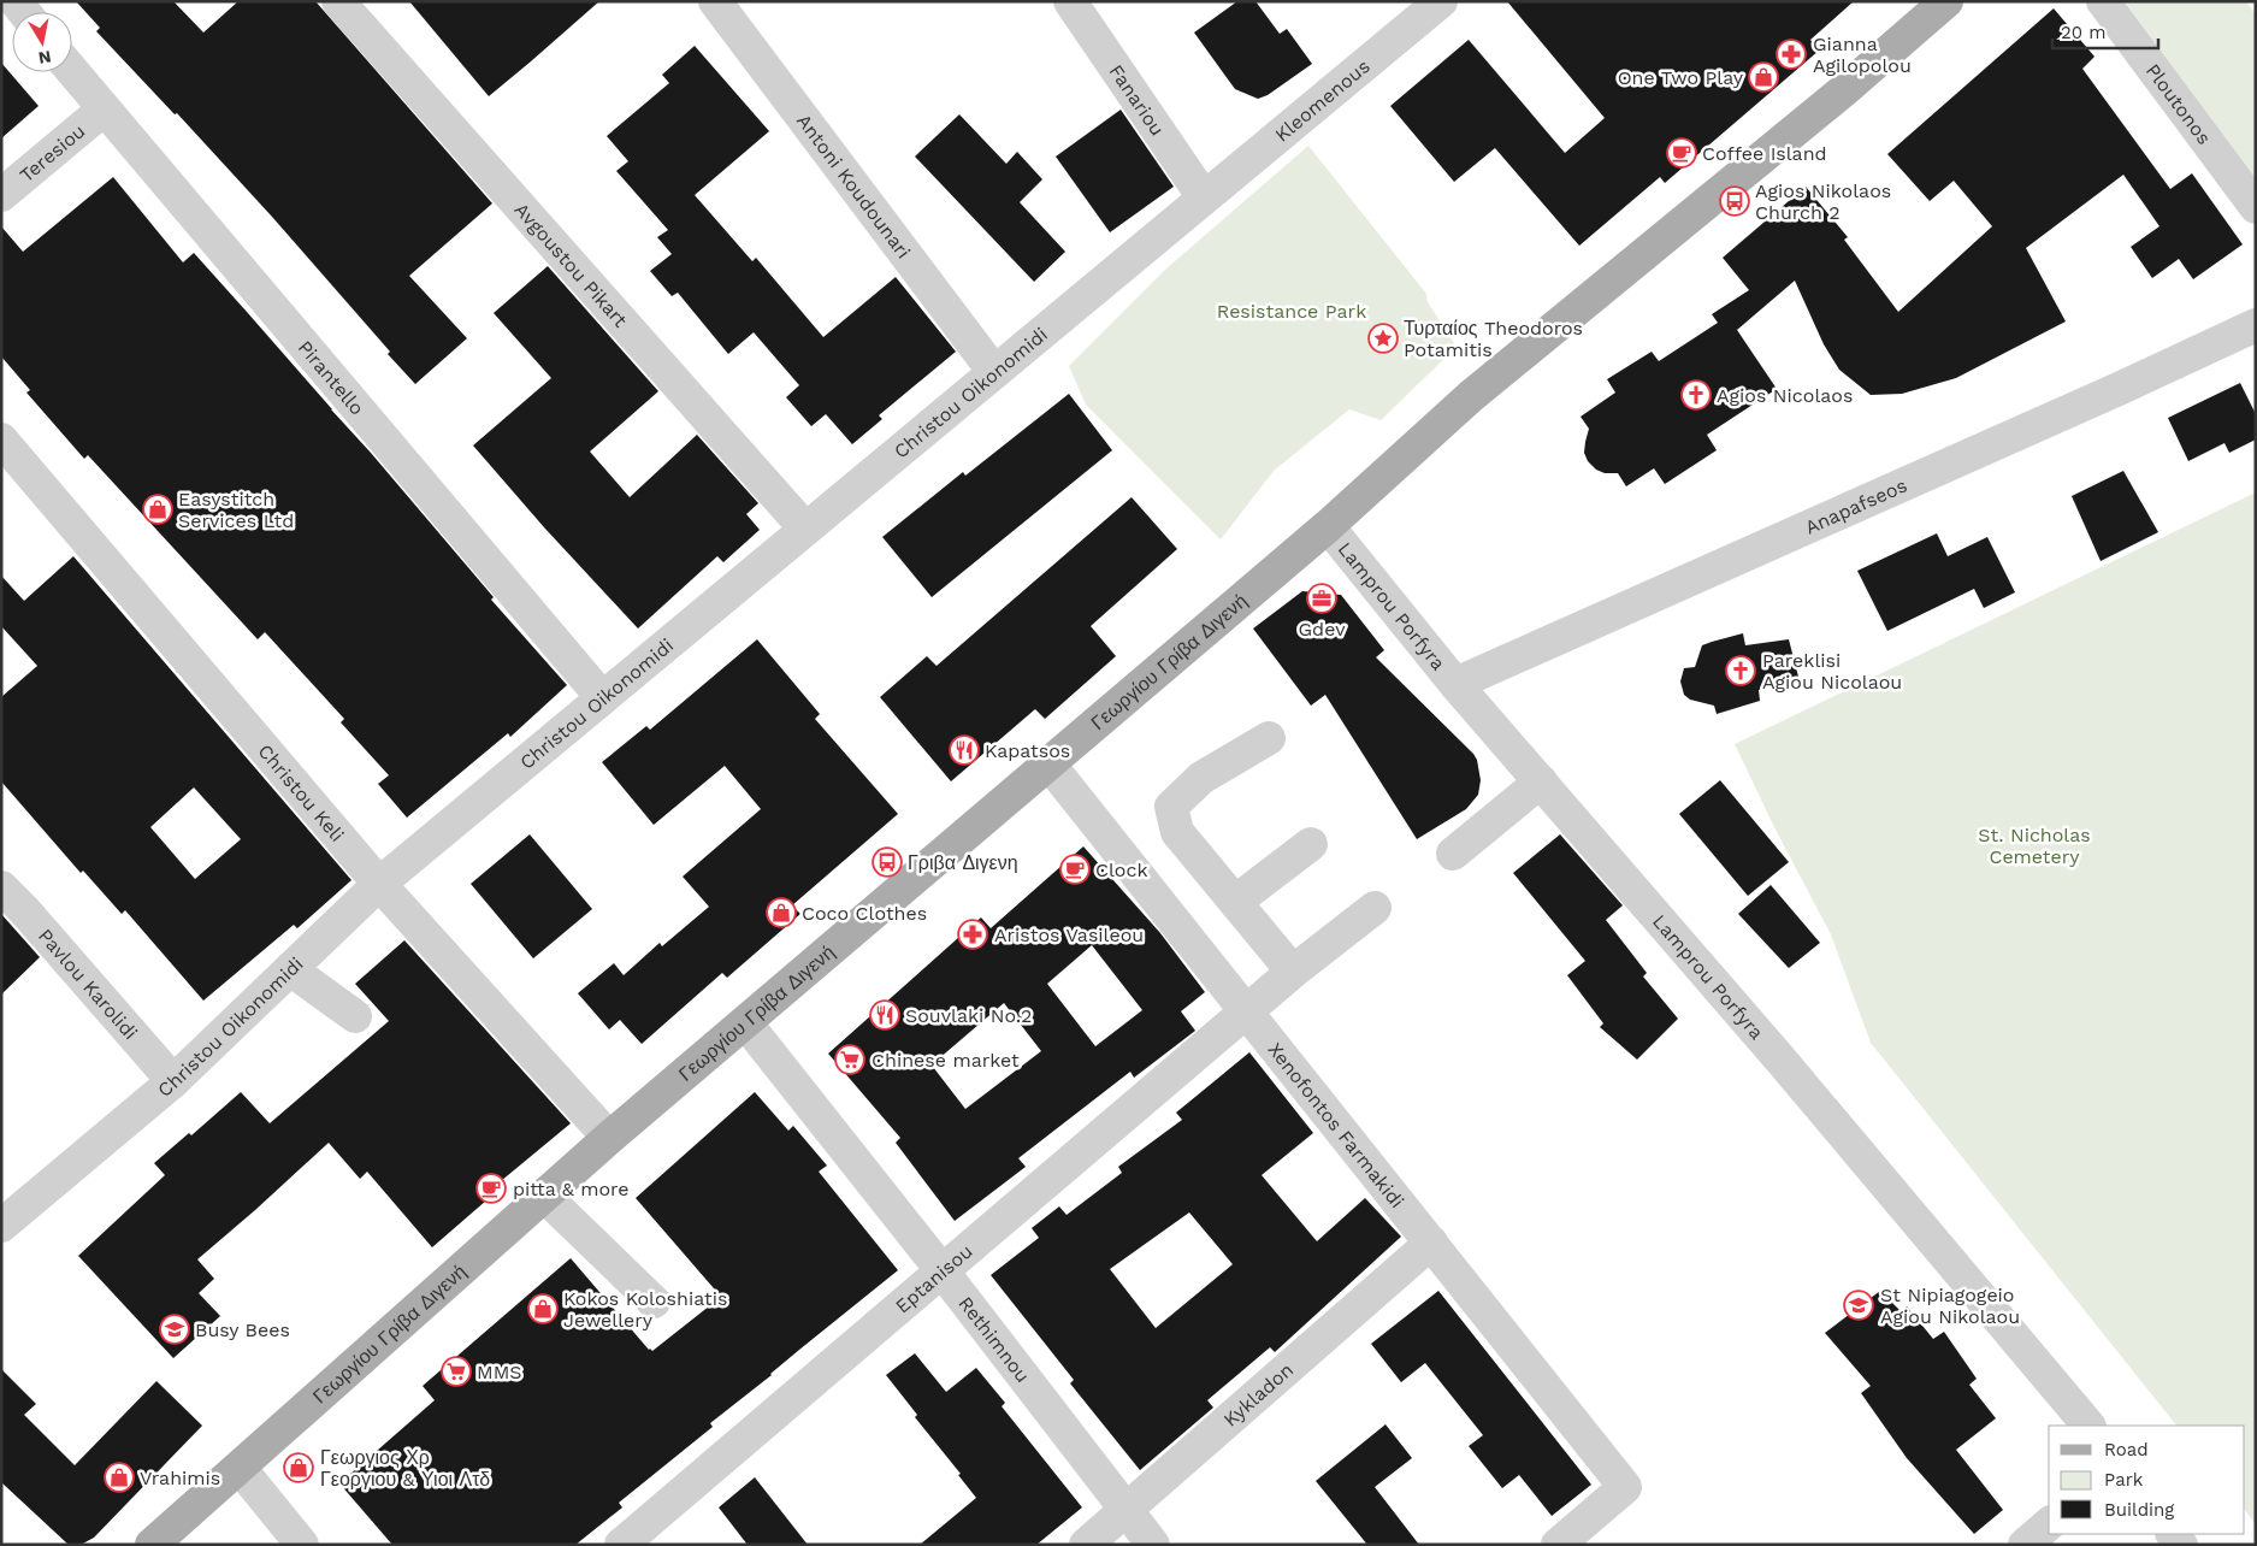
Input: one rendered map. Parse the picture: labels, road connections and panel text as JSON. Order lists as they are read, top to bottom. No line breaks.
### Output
{"streets":{"main road":["Γεωργίου Γρίβα Διγενή"],"street":["Fanariou","Kleomenous","Ploutonos","Teresiou","Antoni Koudounari","Avgoustou Pikart","Pirantello","Christou Oikonomidi","Anapafseos","Lamprou Porfyra","Christou Keli","Pavlou Karolidi","Xenofontos Farmakidi","Eptanisou","Rethimnou","Kykladon"]},"crossings":[["Fanariou","Kleomenous"],["Fanariou","Christou Oikonomidi"],["Kleomenous","Christou Oikonomidi"],["Teresiou","Pirantello"],["Antoni Koudounari","Christou Oikonomidi"],["Avgoustou Pikart","Christou Oikonomidi"],["Pirantello","Christou Oikonomidi"],["Christou Oikonomidi","Christou Keli"],["Christou Oikonomidi","Pavlou Karolidi"],["Anapafseos","Lamprou Porfyra"],["Lamprou Porfyra","Γεωργίου Γρίβα Διγενή"],["Γεωργίου Γρίβα Διγενή","Christou Keli"],["Γεωργίου Γρίβα Διγενή","Xenofontos Farmakidi"],["Γεωργίου Γρίβα Διγενή","Rethimnou"],["Xenofontos Farmakidi","Eptanisou"],["Xenofontos Farmakidi","Kykladon"],["Eptanisou","Rethimnou"],["Rethimnou","Kykladon"]],"parks":["Resistance Park","St. Nicholas Cemetery"],"places":{"pharmacy":["Gianna Agilopolou","Aristos Vasileou"],"shop":["One Two Play","Easystitch Services Ltd","Coco Clothes","Kokos Koloshiatis Jewellery","Γεωργιος Χρ Γεοργιου & Υιοι Λτδ","Vrahimis"],"cafe":["Coffee Island","Clock","pitta & more"],"bus stop":["Agios Nikolaos Church 2","Γριβα Διγενη"],"place":["Τυρταίος Theodoros Potamitis"],"church":["Agios Nicolaos","Pareklisi Agiou Nicolaou"],"office":["Gdev"],"restaurant":["Kapatsos","Souvlaki No.2"],"supermarket":["Chinese market","MMS"],"school or university":["St Nipiagogeio Agiou Nikolaou","Busy Bees"]},"legend":["Road","Park","Building"],"scale_bar":"20 m","north":"bottom"}
